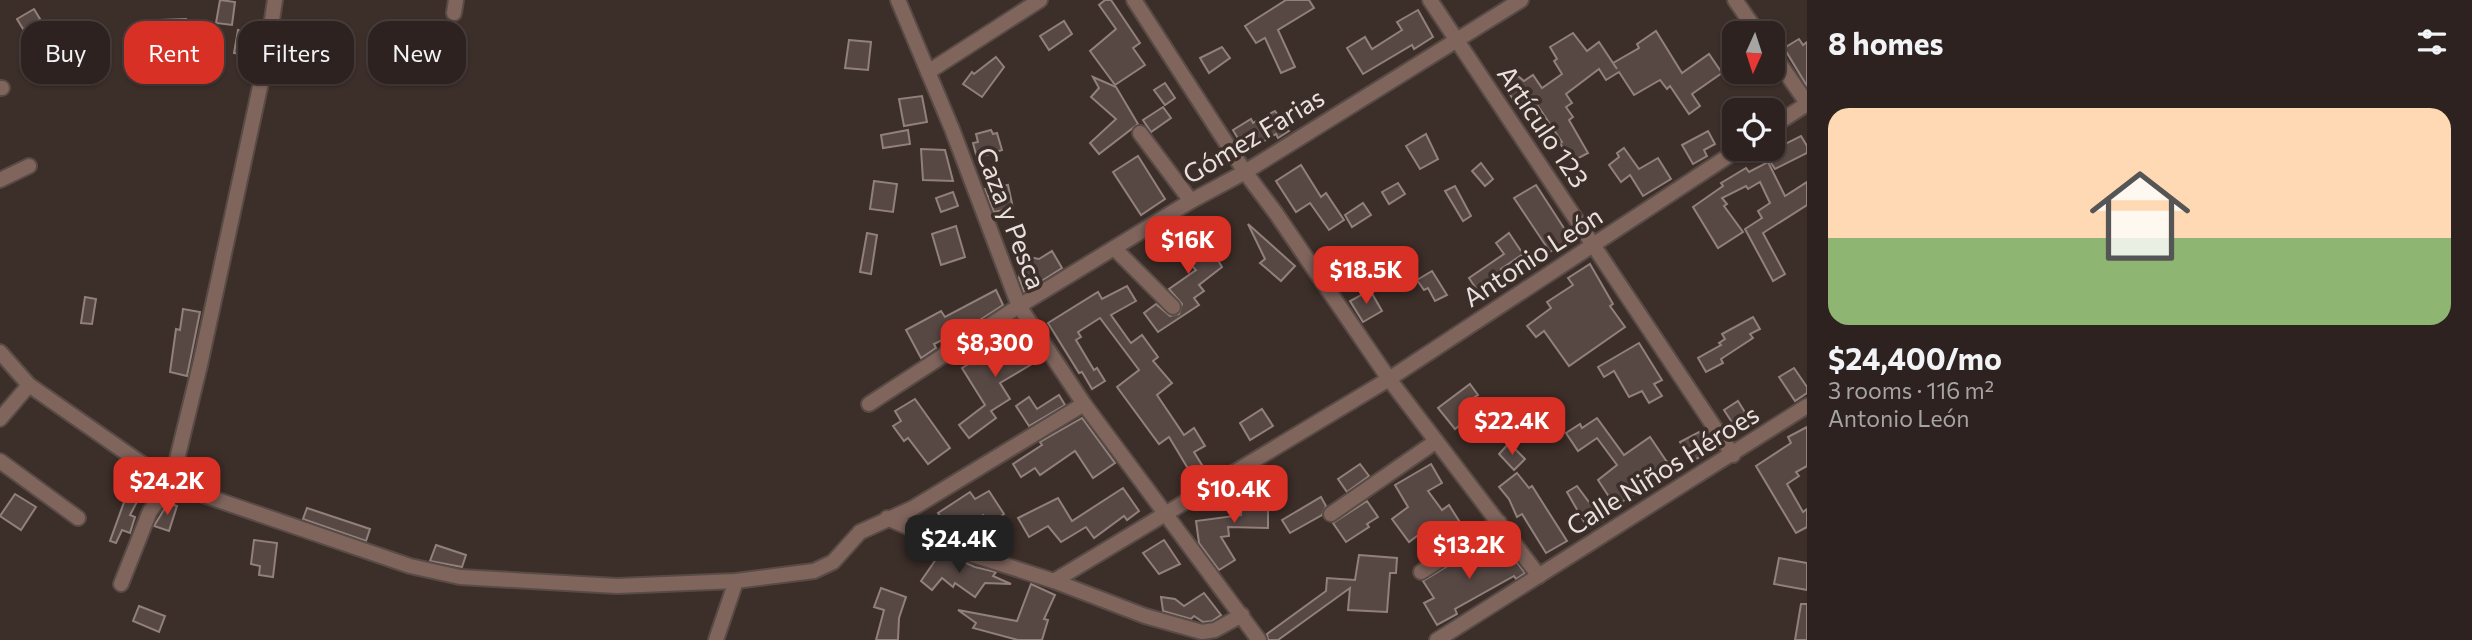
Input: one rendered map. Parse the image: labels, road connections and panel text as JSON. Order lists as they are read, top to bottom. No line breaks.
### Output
{"streets":{"street":["Artículo 123","Gómez Farias","Caza y Pesca","Antonio León","Calle Niños Héroes"]},"crossings":[["Artículo 123","Gómez Farias"],["Artículo 123","Antonio León"],["Artículo 123","Calle Niños Héroes"],["Gómez Farias","Caza y Pesca"],["Caza y Pesca","Antonio León"]],"north":"bottom","page":{"heading":"8 homes","chip":["Buy","Rent","Filters","New"],"list":[{"name":"$24,400/mo","note":"3 rooms · 116 m² · Antonio León"}],"price":["$16K","$18.5K","$8,300","$22.4K","$24.2K","$10.4K","$24.4K","$13.2K"]}}
